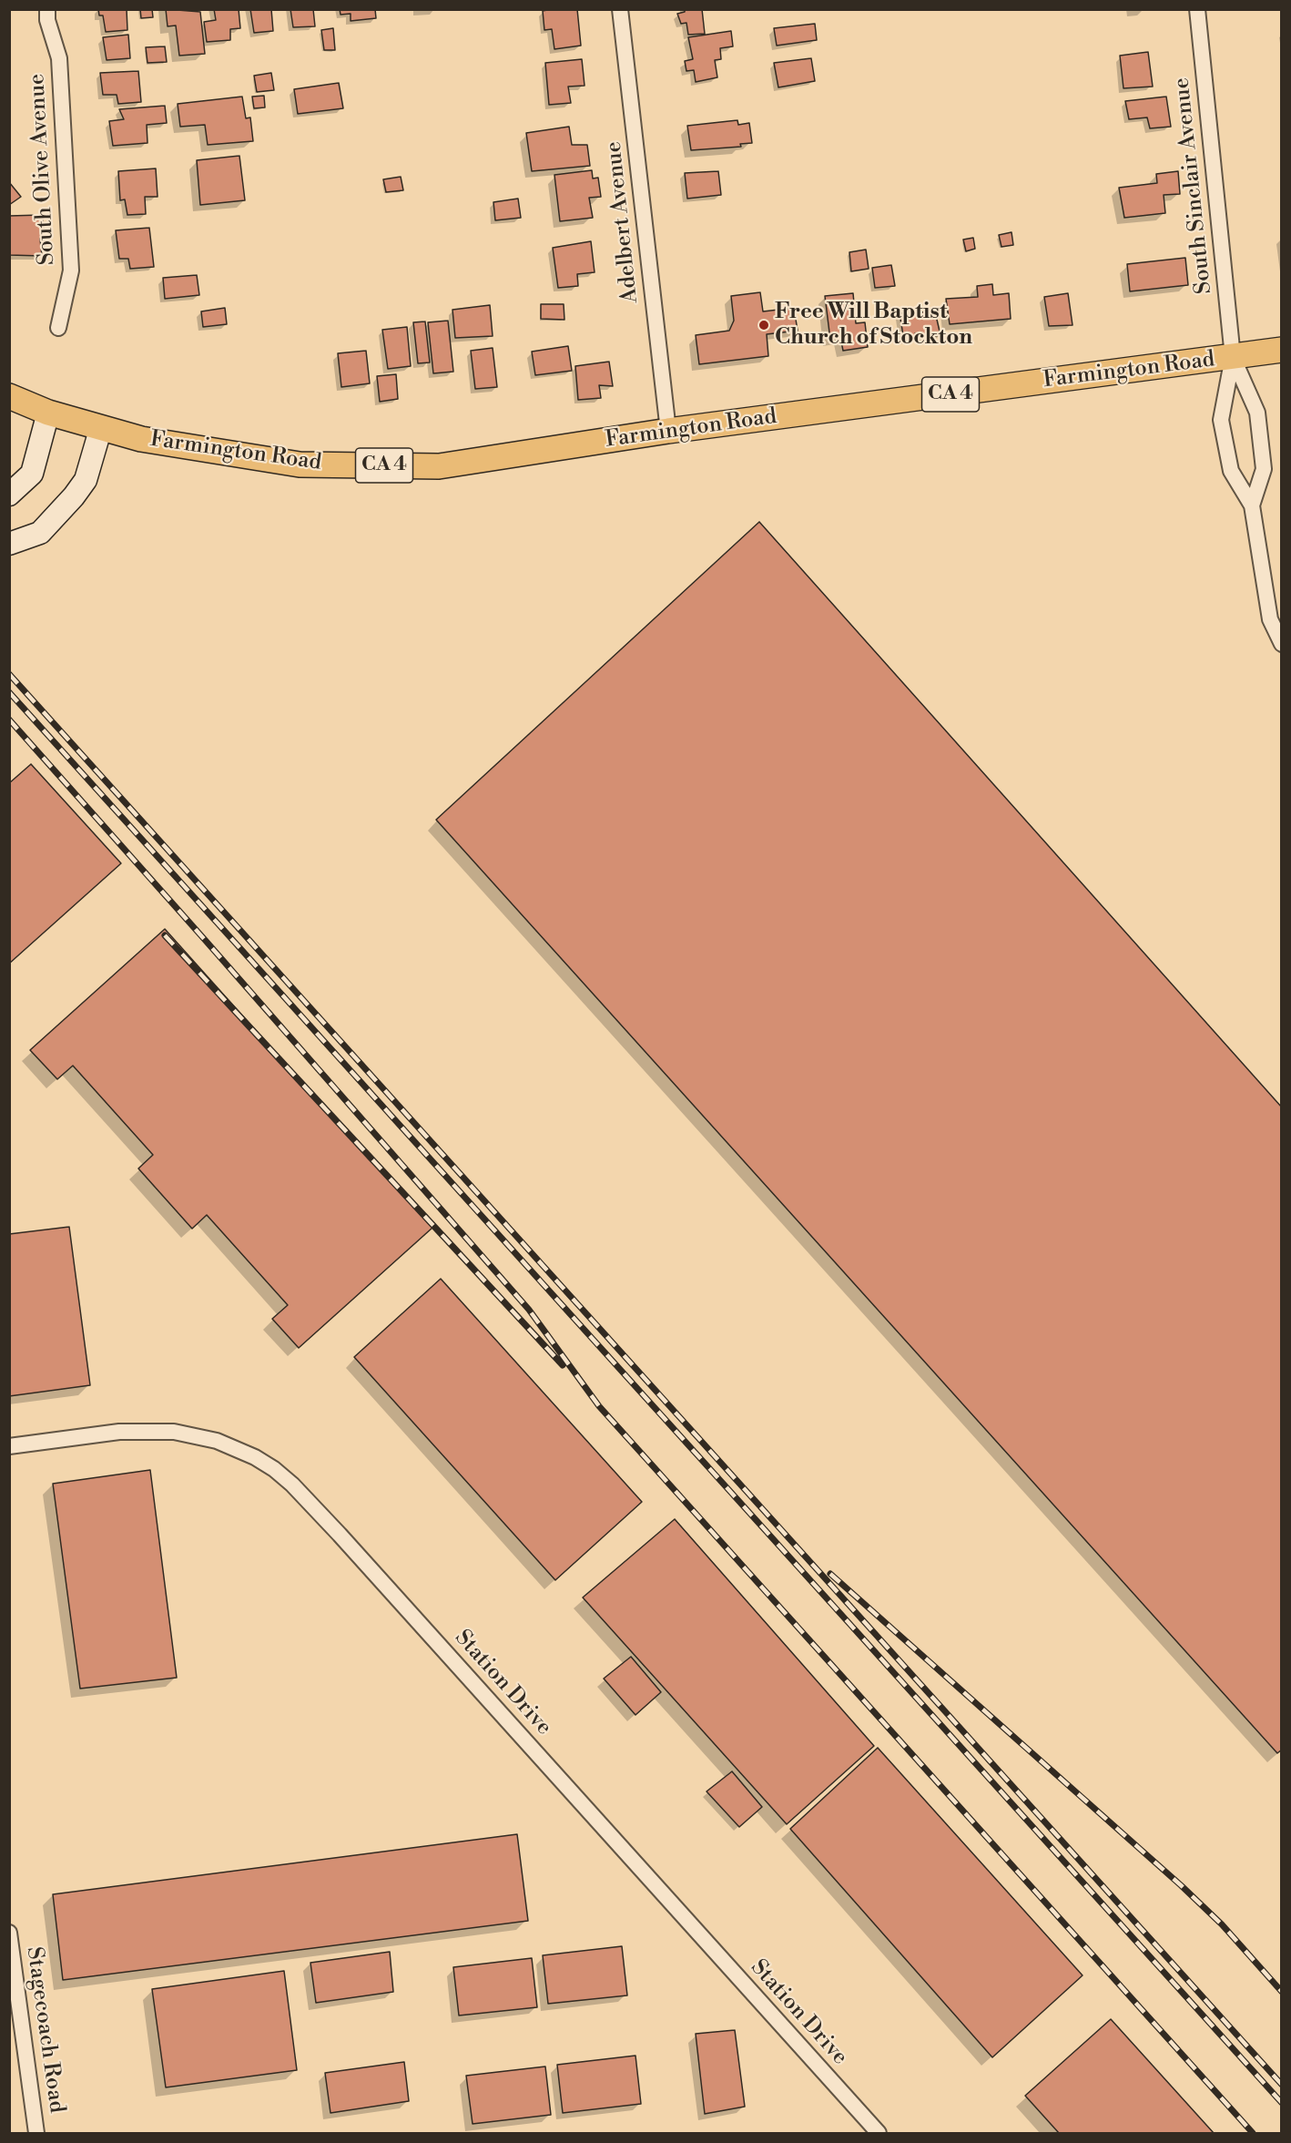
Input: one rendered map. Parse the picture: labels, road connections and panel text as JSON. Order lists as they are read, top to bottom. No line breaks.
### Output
{"streets":{"main road":["Farmington Road","CA 4"],"street":["South Olive Avenue","South Sinclair Avenue","Adelbert Avenue","Station Drive","Stagecoach Road"]},"crossings":[["South Sinclair Avenue","Farmington Road"],["Adelbert Avenue","Farmington Road"],["Farmington Road","CA 4"]],"places":["Free Will Baptist Church of Stockton"]}
